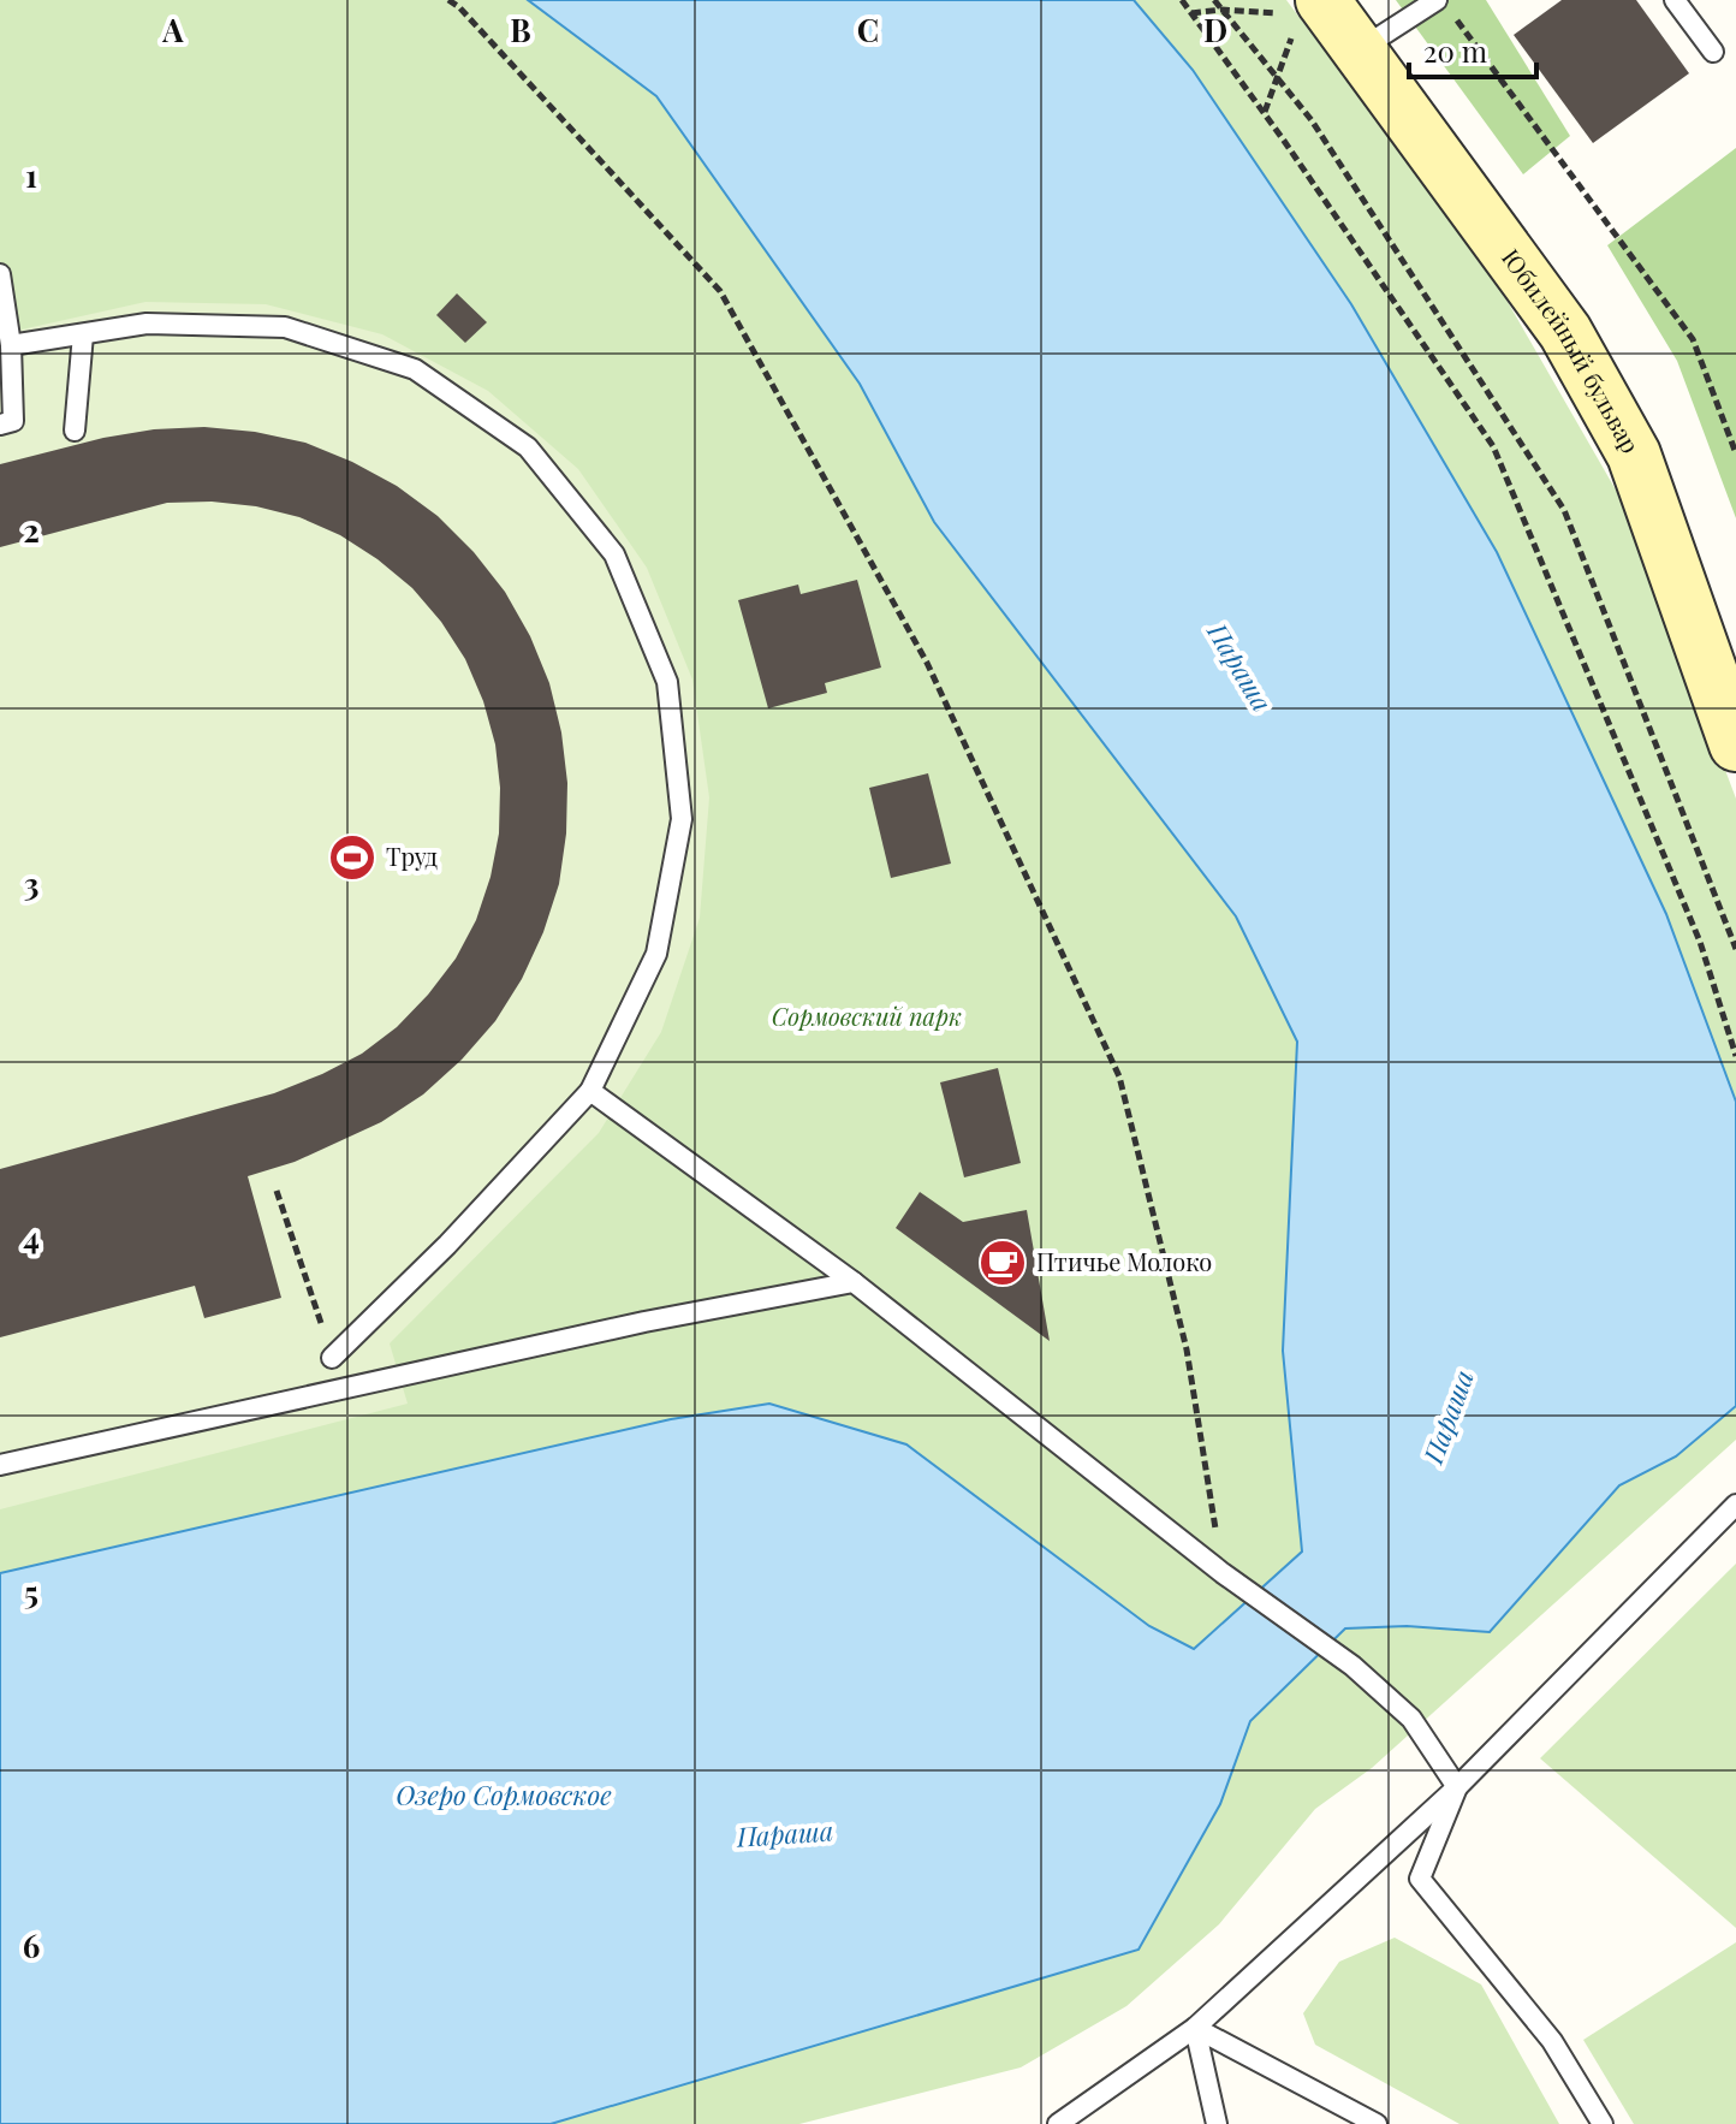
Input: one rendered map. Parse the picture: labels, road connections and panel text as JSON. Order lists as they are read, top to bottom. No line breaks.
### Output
{"streets":{"street":["Юбилейный бульвар"]},"water":["Параша","Озеро Сормовское"],"parks":["Сормовский парк"],"places":{"sports":["Труд"],"cafe":["Птичье Молоко"]},"scale_bar":"20 m","grid":{"columns":["A","B","C","D"],"rows":["1","2","3","4","5","6"]}}
